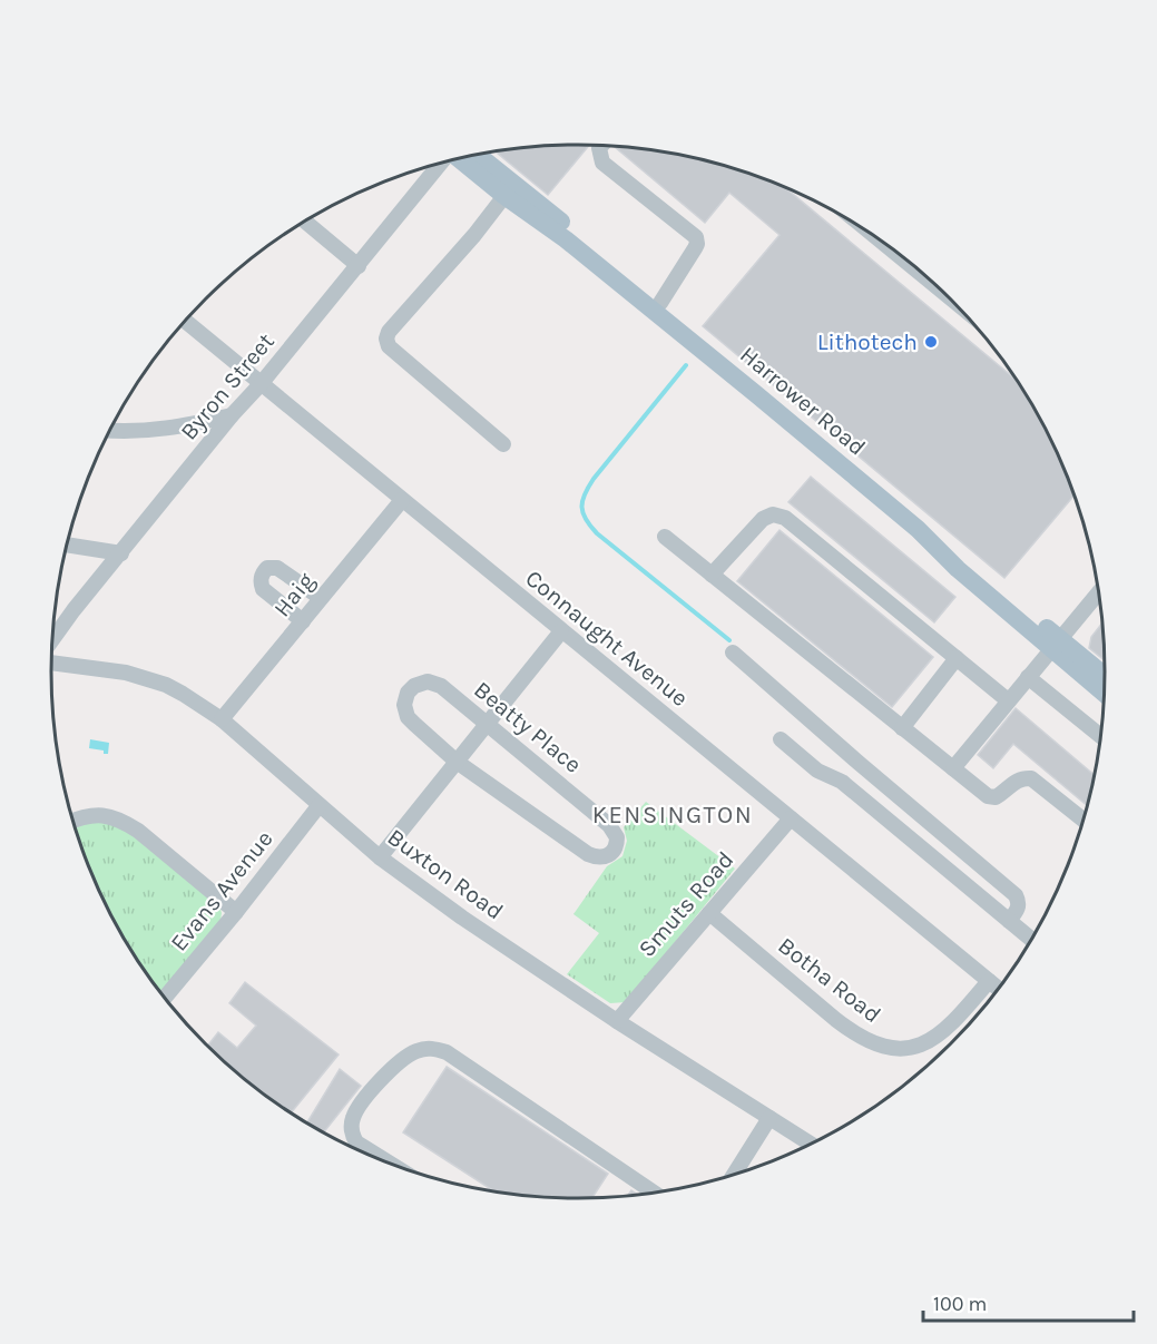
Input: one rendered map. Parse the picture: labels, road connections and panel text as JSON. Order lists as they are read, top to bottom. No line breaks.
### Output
{"streets":{"main road":["Harrower Road"],"street":["Byron Street","Haig","Connaught Avenue","Beatty Place","Buxton Road","Evans Avenue","Smuts Road","Botha Road"]},"crossings":[["Byron Street","Connaught Avenue"],["Haig","Connaught Avenue"],["Haig","Buxton Road"],["Connaught Avenue","Smuts Road"],["Connaught Avenue","Botha Road"],["Buxton Road","Evans Avenue"],["Buxton Road","Smuts Road"],["Smuts Road","Botha Road"]],"districts":["KENSINGTON"],"places":["Lithotech"],"scale_bar":"100 m"}
